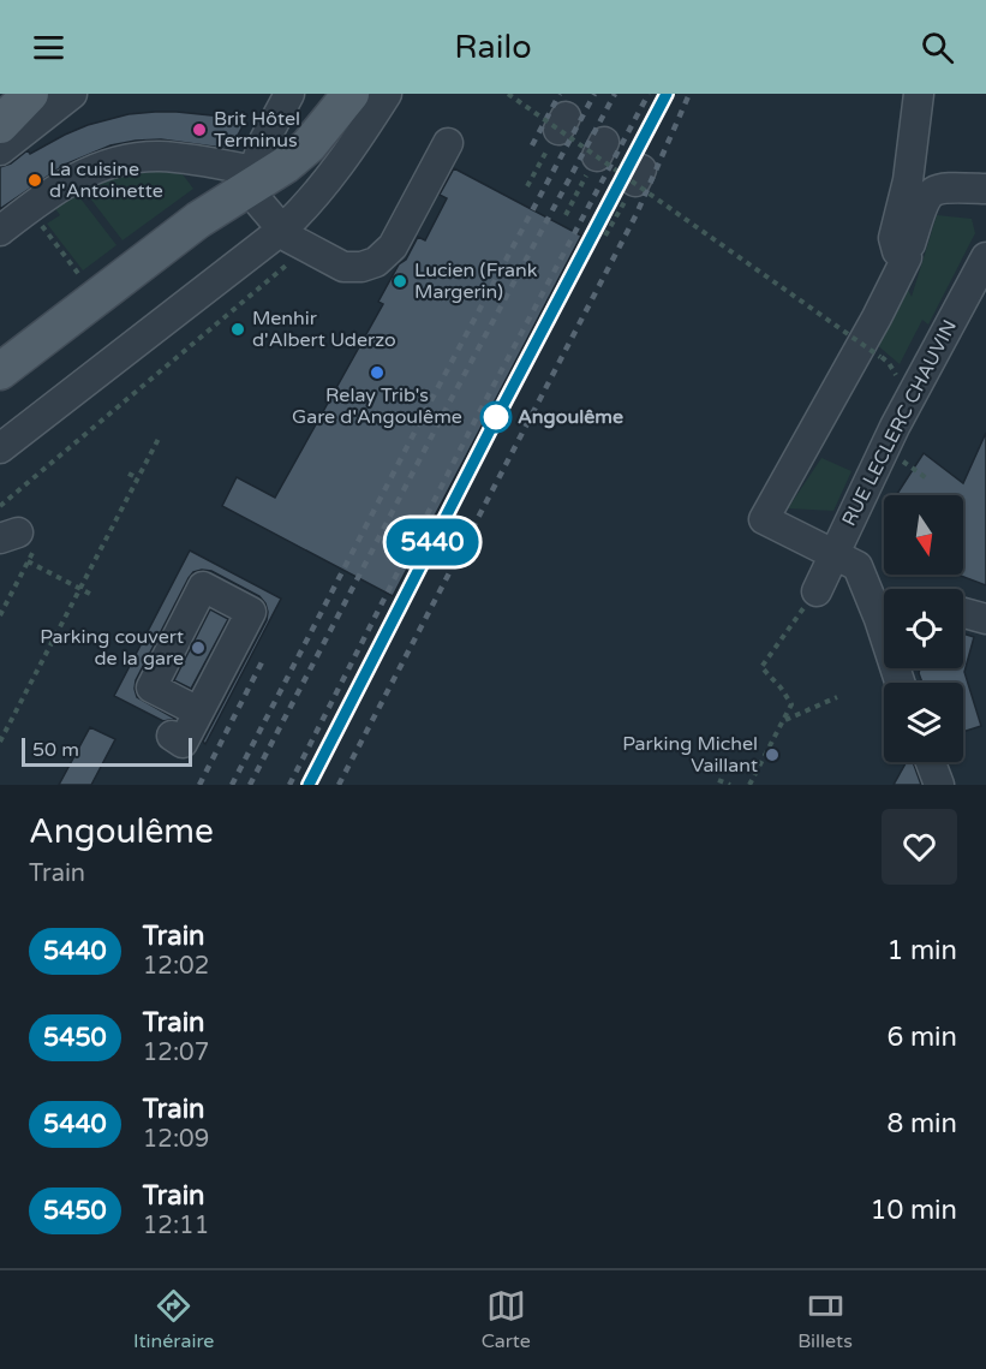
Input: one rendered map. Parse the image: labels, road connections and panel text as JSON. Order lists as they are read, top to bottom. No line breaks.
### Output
{"streets":{"street":["RUE LECLERC CHAUVIN"]},"places":["Brit Hôtel Terminus","La cuisine d'Antoinette","Lucien (Frank Margerin)","Menhir d'Albert Uderzo","Relay Trib's Gare d'Angoulême","Angoulême","Parking couvert de la gare","Parking Michel Vaillant"],"scale_bar":"50 m","north":"bottom","page":{"header":"Railo","on_map":"5440","scale":"50 m","heading":["Angoulême","Train"],"list":[{"mark":"5440","name":"Train","note":"12:02","value":"1 min"},{"mark":"5450","name":"Train","note":"12:07","value":"6 min"},{"mark":"5440","name":"Train","note":"12:09","value":"8 min"},{"mark":"5450","name":"Train","note":"12:11","value":"10 min"}],"tabs":["Itinéraire","Carte","Billets"]}}
